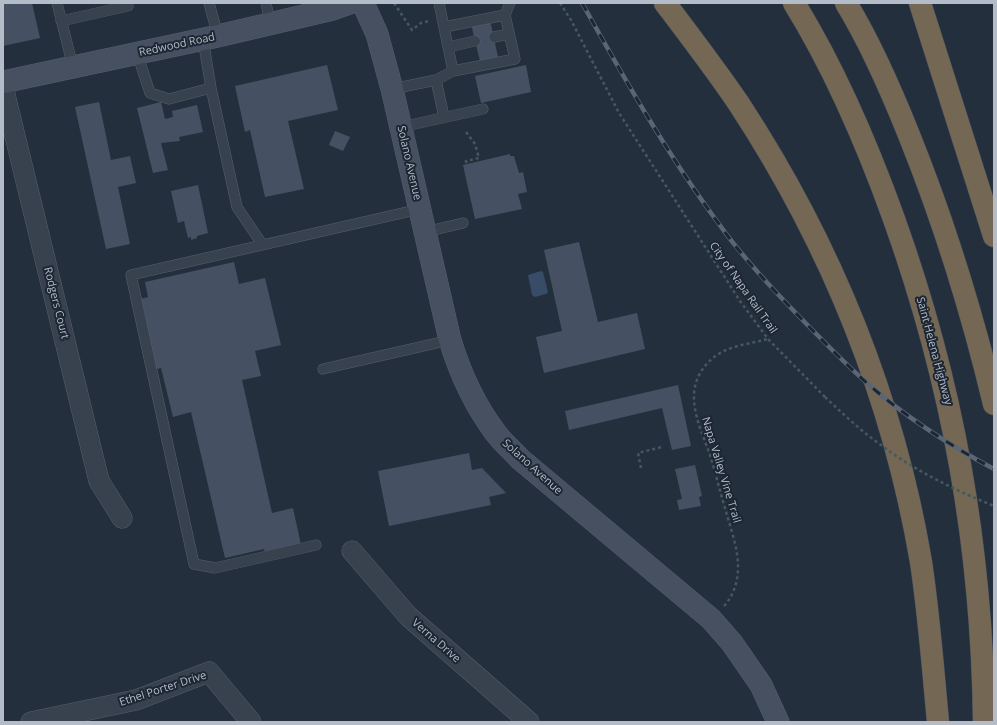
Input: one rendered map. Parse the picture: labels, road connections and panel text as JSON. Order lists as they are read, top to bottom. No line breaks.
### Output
{"streets":{"highway":["Saint Helena Highway"],"street":["Redwood Road","Solano Avenue","Rodgers Court","Verna Drive","Ethel Porter Drive"],"path":["City of Napa Rail Trail","Napa Valley Vine Trail"]},"crossings":[["Redwood Road","Rodgers Court"],["Solano Avenue","Napa Valley Vine Trail"],["City of Napa Rail Trail","Napa Valley Vine Trail"]]}
